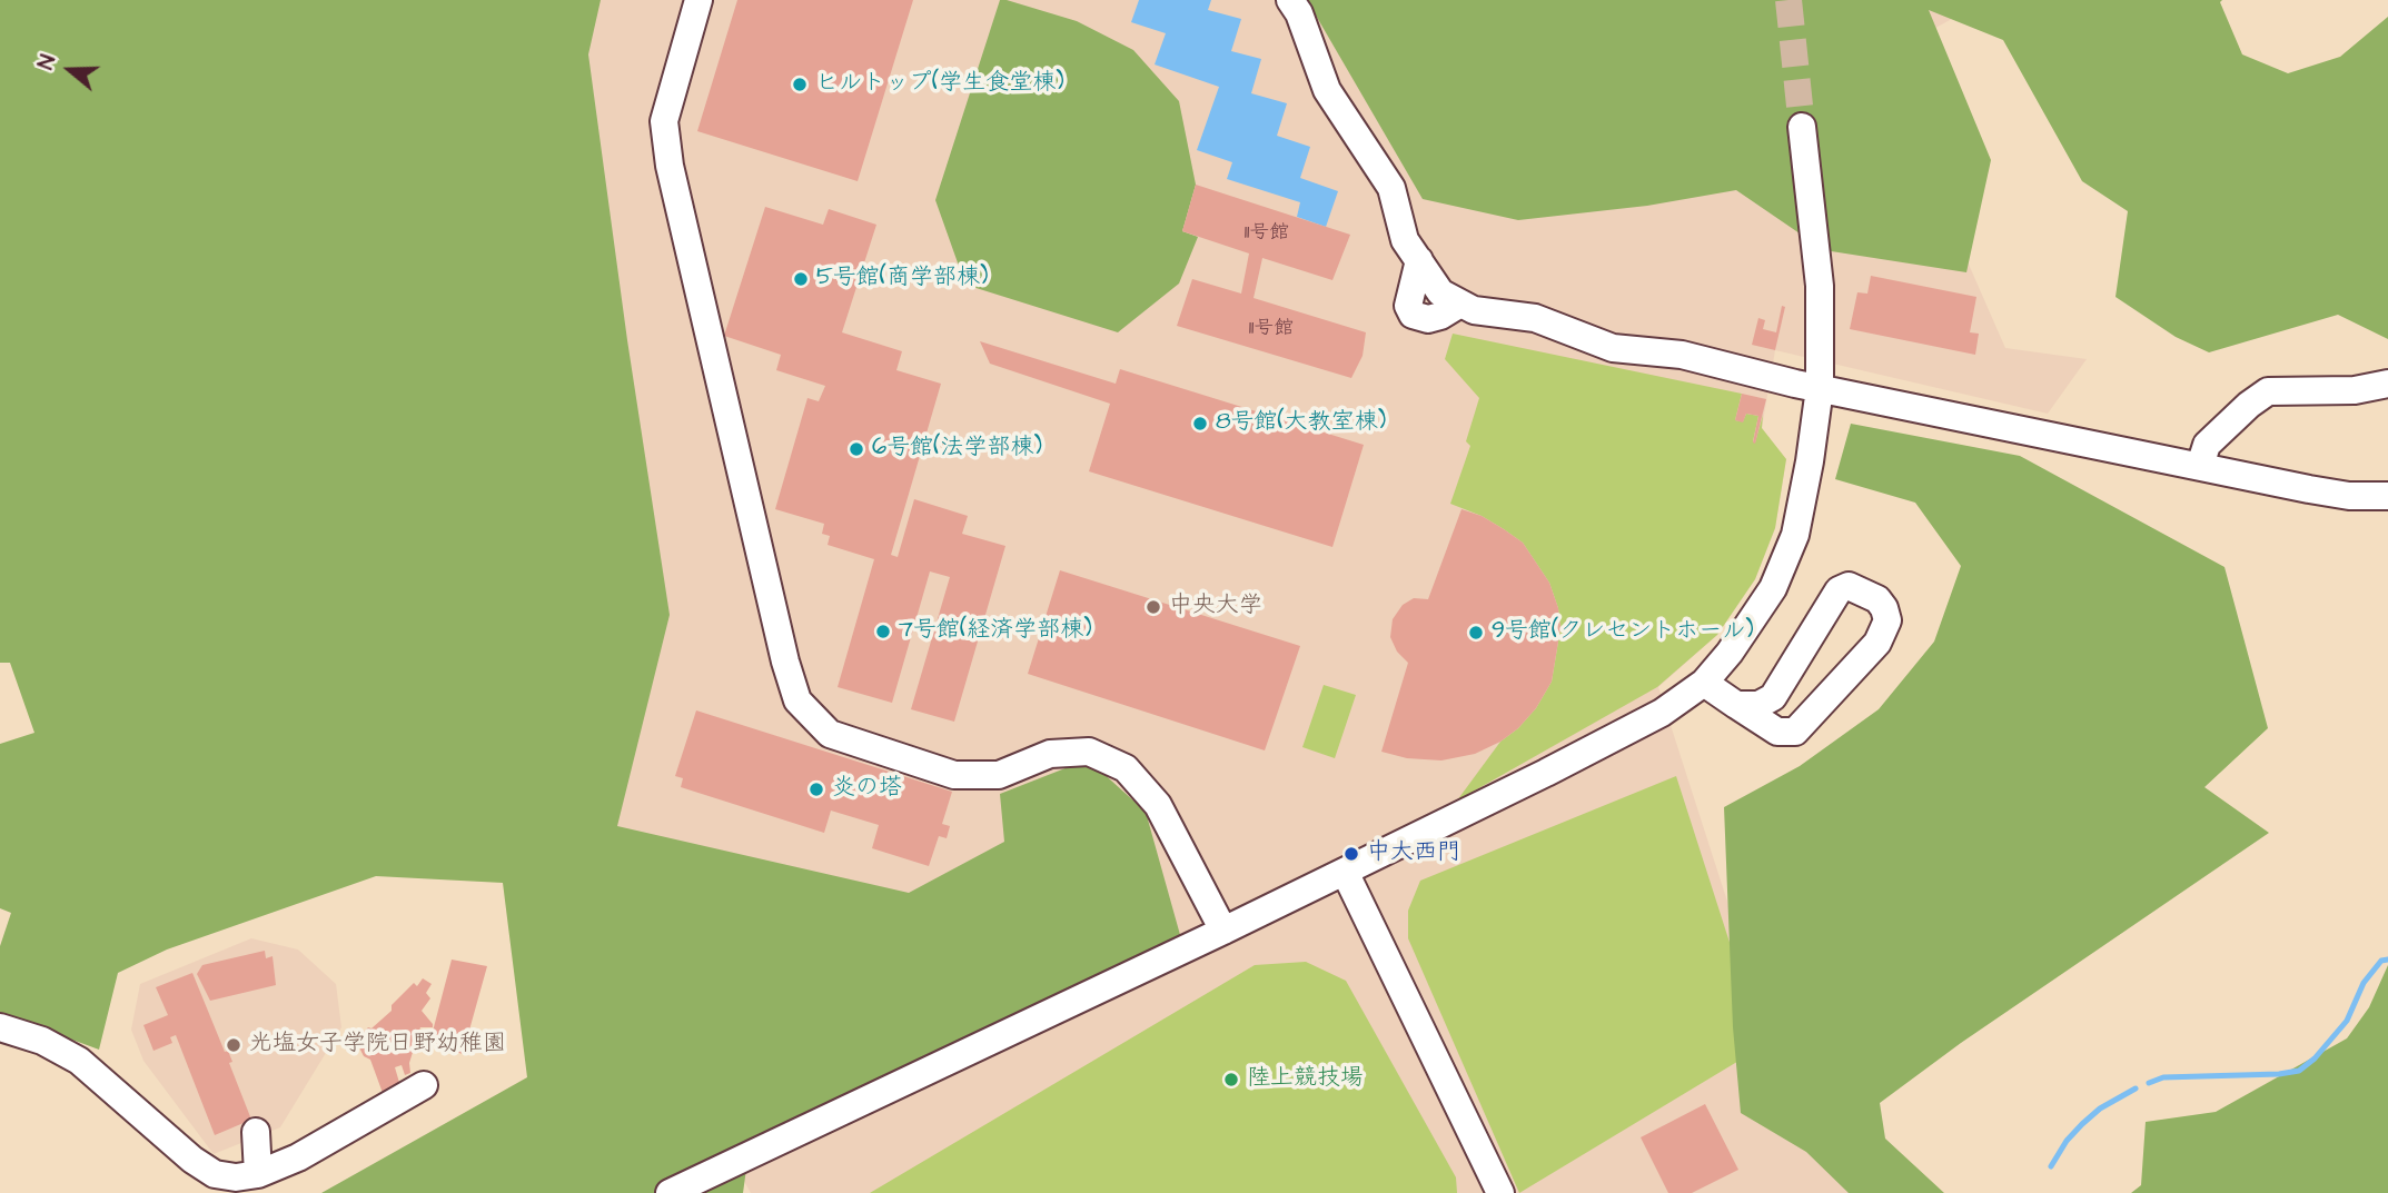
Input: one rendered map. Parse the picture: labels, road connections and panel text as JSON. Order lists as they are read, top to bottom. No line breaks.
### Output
{"places":["ヒルトップ(学生食堂棟)","5号館(商学部棟)","8号館(大教室棟)","6号館(法学部棟)","中央大学","7号館(経済学部棟)","9号館(クレセントホール)","炎の塔","中大西門","光塩女子学院日野幼稚園","陸上競技場"],"house_numbers":["11号館","11号館"],"north":"left"}
